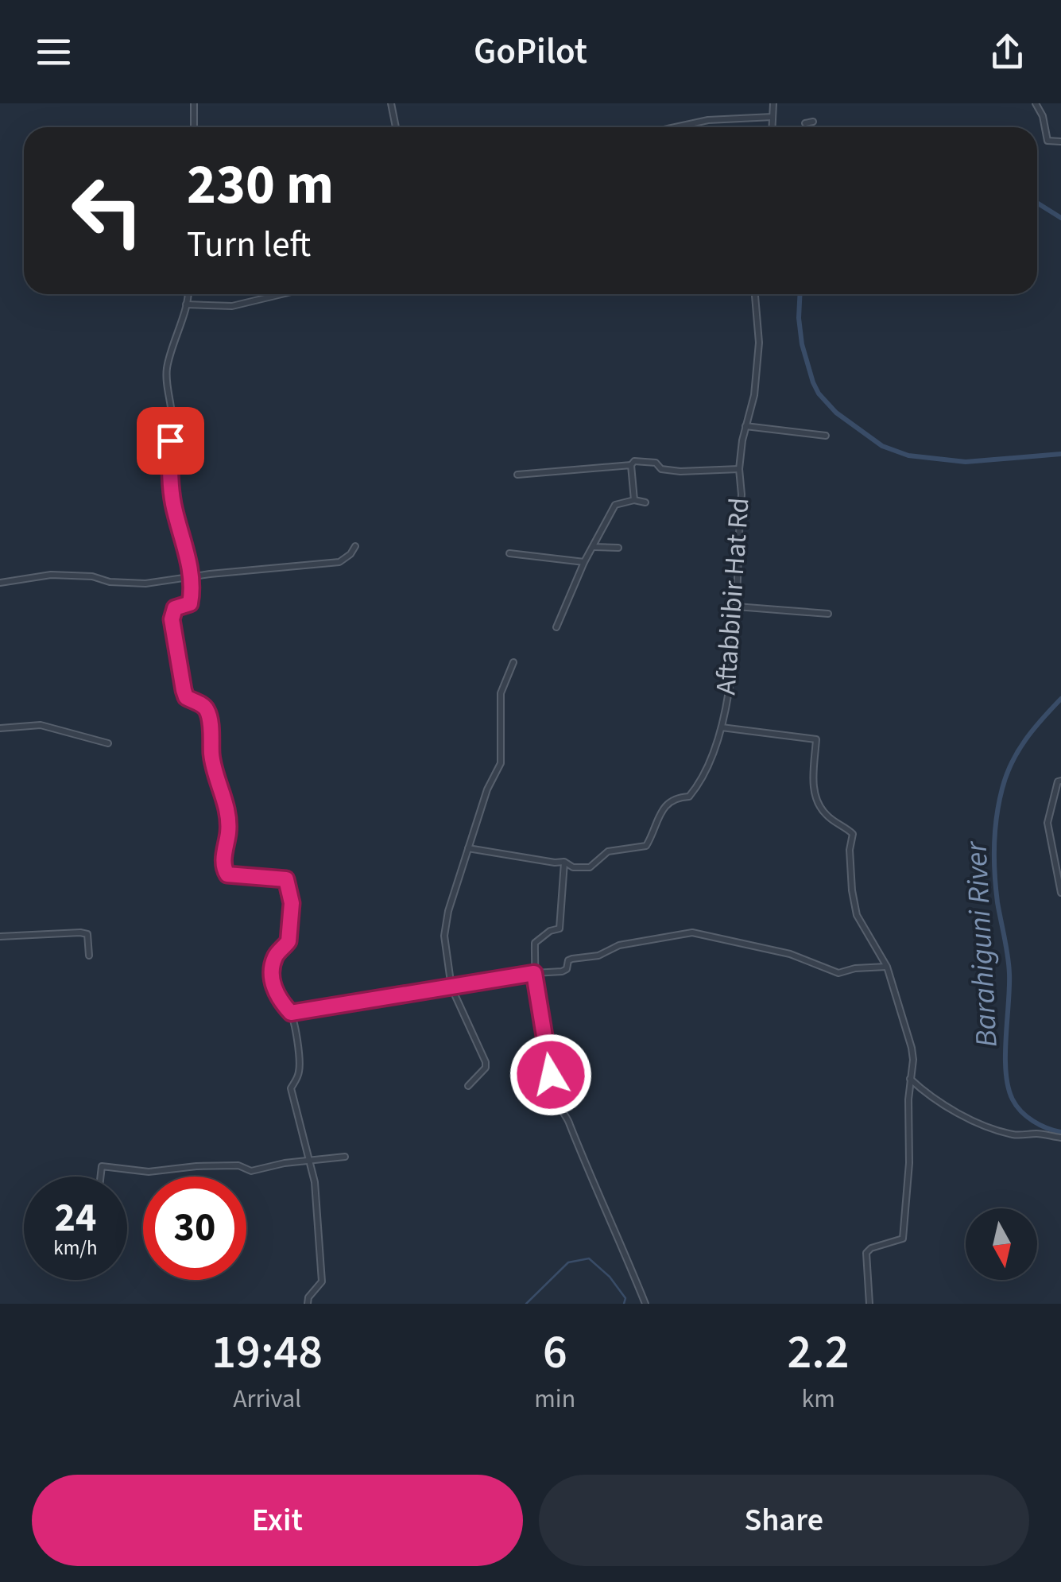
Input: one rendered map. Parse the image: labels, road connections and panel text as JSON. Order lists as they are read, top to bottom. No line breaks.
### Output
{"streets":{"street":["Aftabbibir Hat Rd"]},"water":["Barahiguni River"],"north":"bottom","page":{"header":"GoPilot","turn":["230 m","Turn left"],"speed":"24 km/h","limit":"30","eta":["19:48","Arrival","6","min","2.2","km"],"buttons":["Exit","Share"]}}
